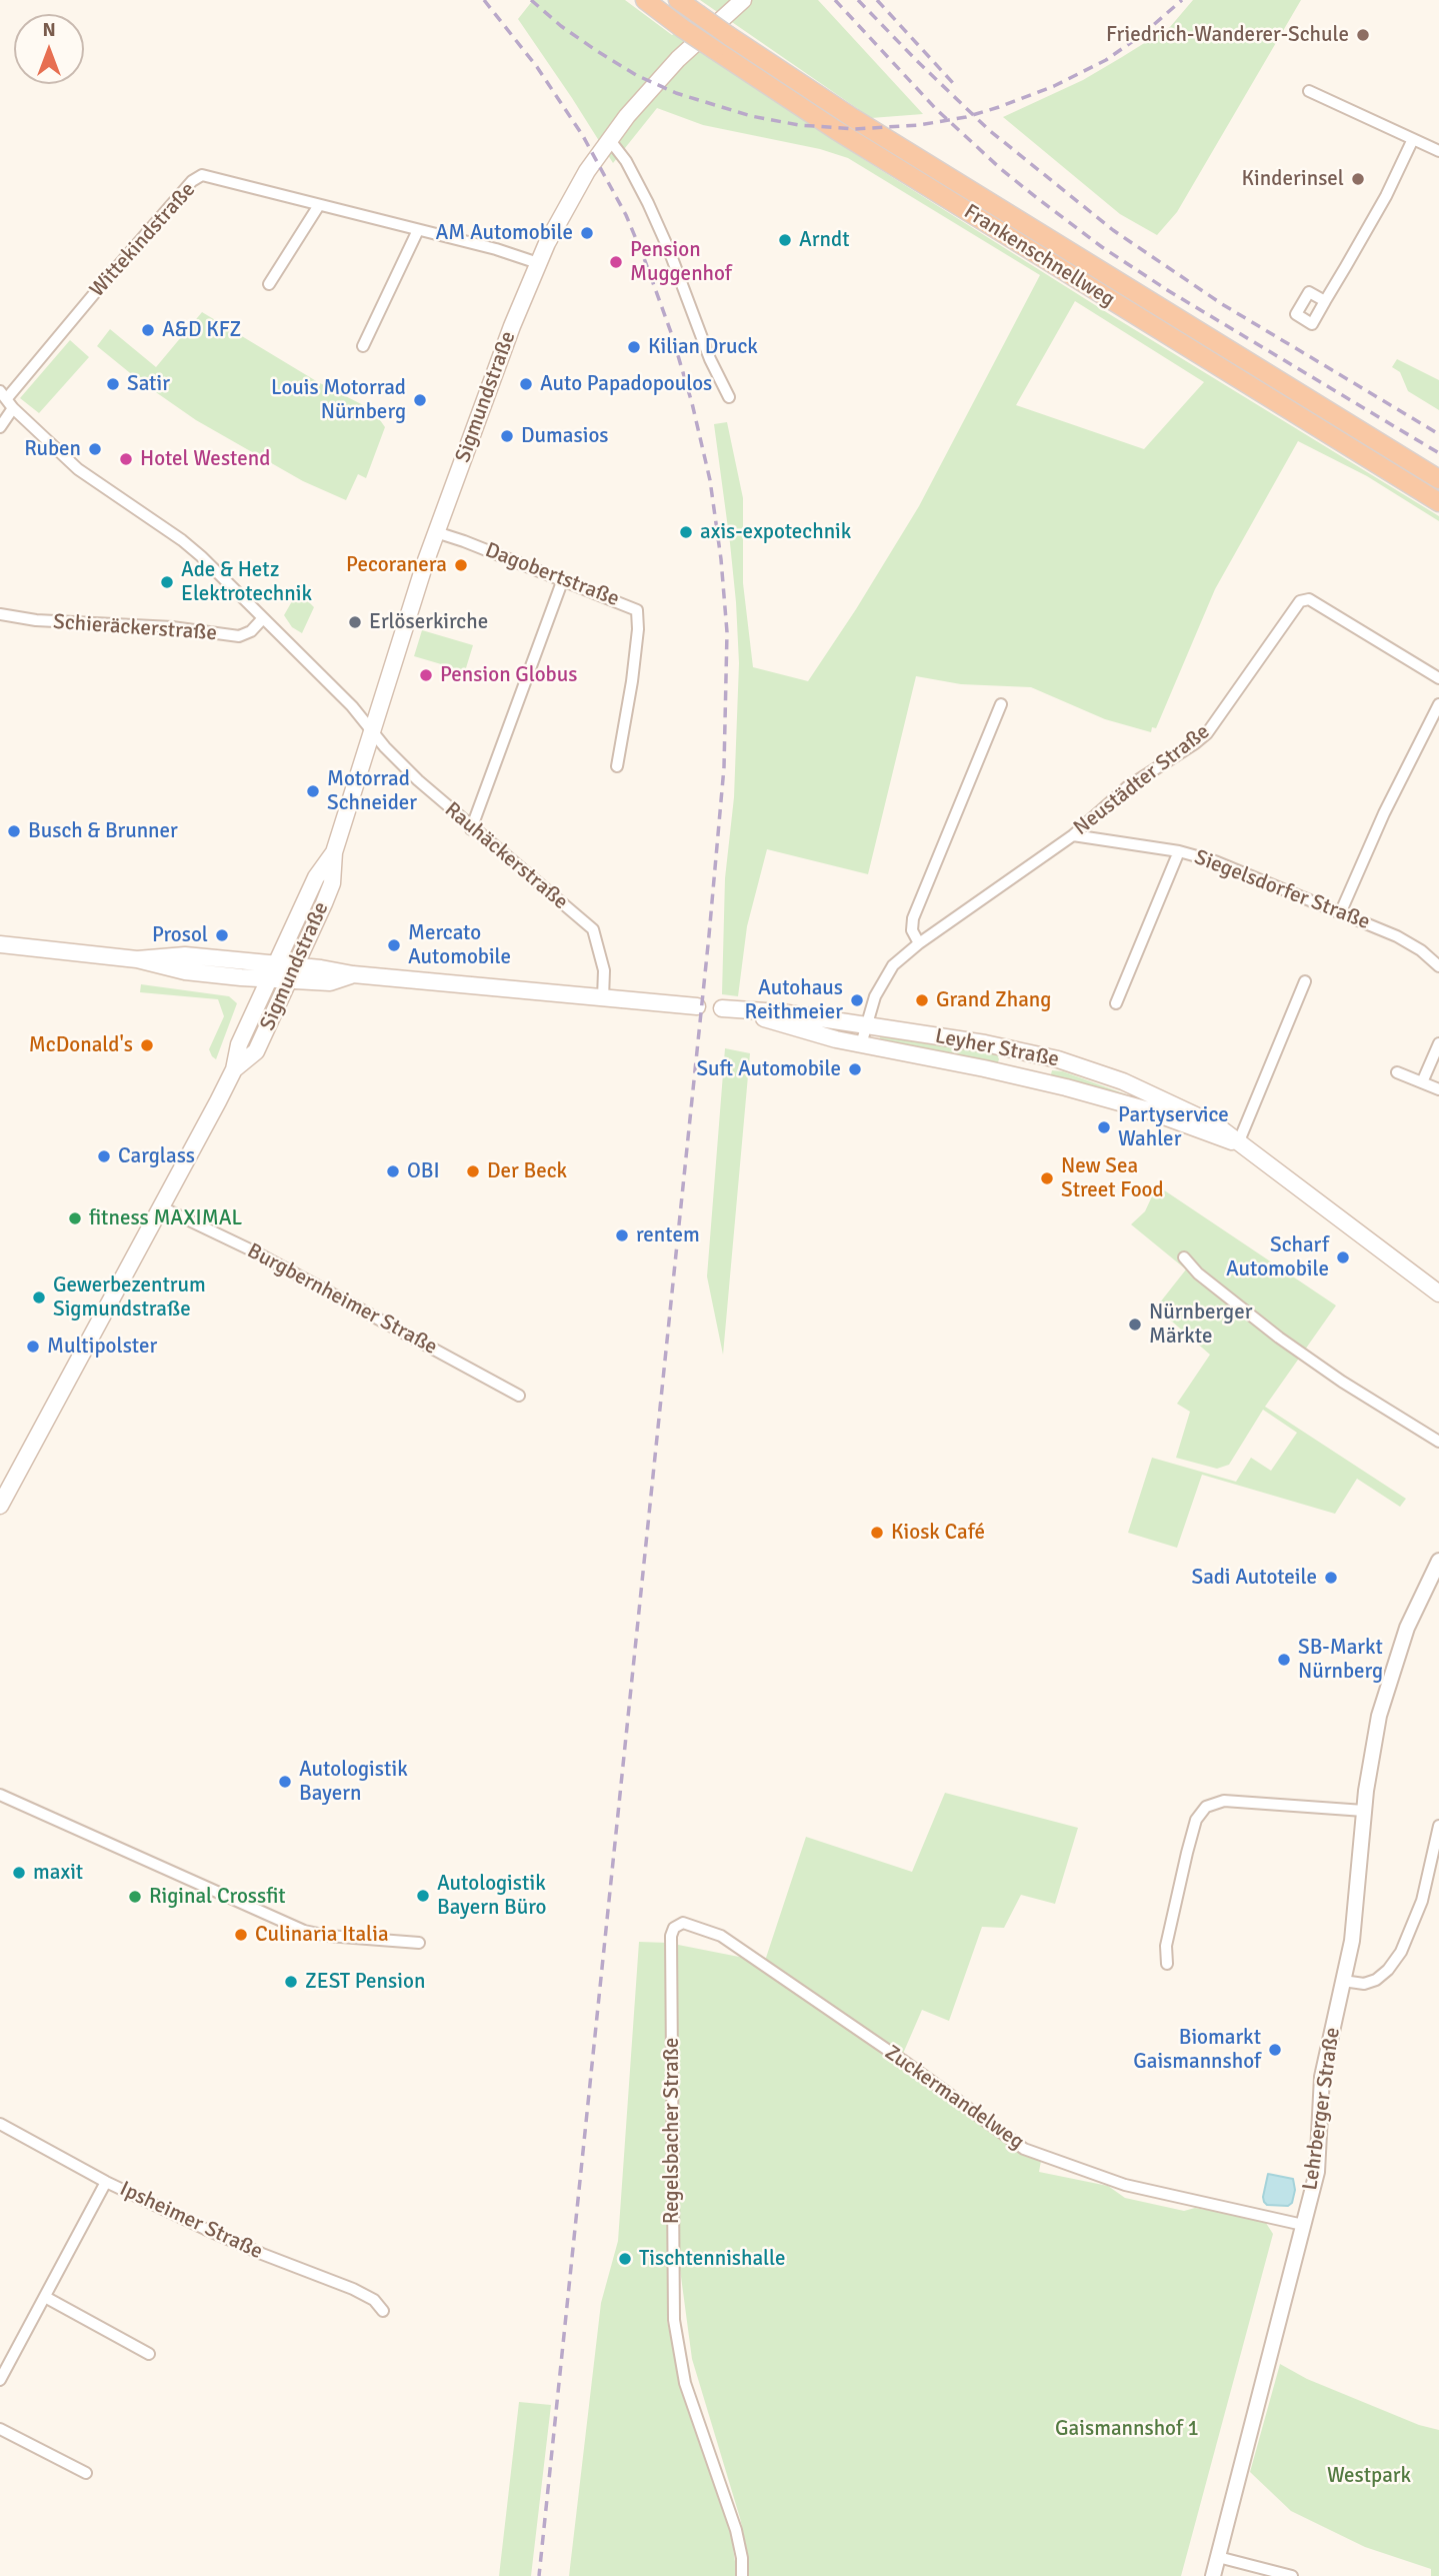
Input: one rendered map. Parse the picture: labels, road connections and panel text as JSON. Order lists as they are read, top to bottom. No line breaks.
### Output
{"streets":{"highway":["Frankenschnellweg"],"main road":["Sigmundstraße","Leyher Straße"],"street":["Wittekindstraße","Dagobertstraße","Schieräckerstraße","Neustädter Straße","Rauhäckerstraße","Siegelsdorfer Straße","Burgbernheimer Straße","Zuckermandelweg","Lehrberger Straße","Regelsbacher Straße","Ipsheimer Straße"]},"crossings":[["Wittekindstraße","Sigmundstraße"],["Wittekindstraße","Rauhäckerstraße"],["Sigmundstraße","Dagobertstraße"],["Sigmundstraße","Rauhäckerstraße"],["Sigmundstraße","Burgbernheimer Straße"],["Schieräckerstraße","Rauhäckerstraße"],["Neustädter Straße","Siegelsdorfer Straße"],["Neustädter Straße","Leyher Straße"],["Zuckermandelweg","Lehrberger Straße"],["Zuckermandelweg","Regelsbacher Straße"]],"parks":["Gaismannshof 1","Westpark"],"places":["Friedrich-Wanderer-Schule","Kinderinsel","AM Automobile","Arndt","Pension Muggenhof","A&D KFZ","Kilian Druck","Satir","Auto Papadopoulos","Louis Motorrad Nürnberg","Dumasios","Ruben","Hotel Westend","axis-expotechnik","Pecoranera","Ade & Hetz Elektrotechnik","Erlöserkirche","Pension Globus","Motorrad Schneider","Busch & Brunner","Prosol","Mercato Automobile","Autohaus Reithmeier","Grand Zhang","McDonald's","Suft Automobile","Partyservice Wahler","Carglass","OBI","Der Beck","New Sea Street Food","fitness MAXIMAL","rentem","Scharf Automobile","Gewerbezentrum Sigmundstraße","Nürnberger Märkte","Multipolster","Kiosk Café","Sadi Autoteile","SB-Markt Nürnberg","Autologistik Bayern","maxit","Autologistik Bayern Büro","Riginal Crossfit","Culinaria Italia","ZEST Pension","Biomarkt Gaismannshof","Tischtennishalle"],"north":"top"}
